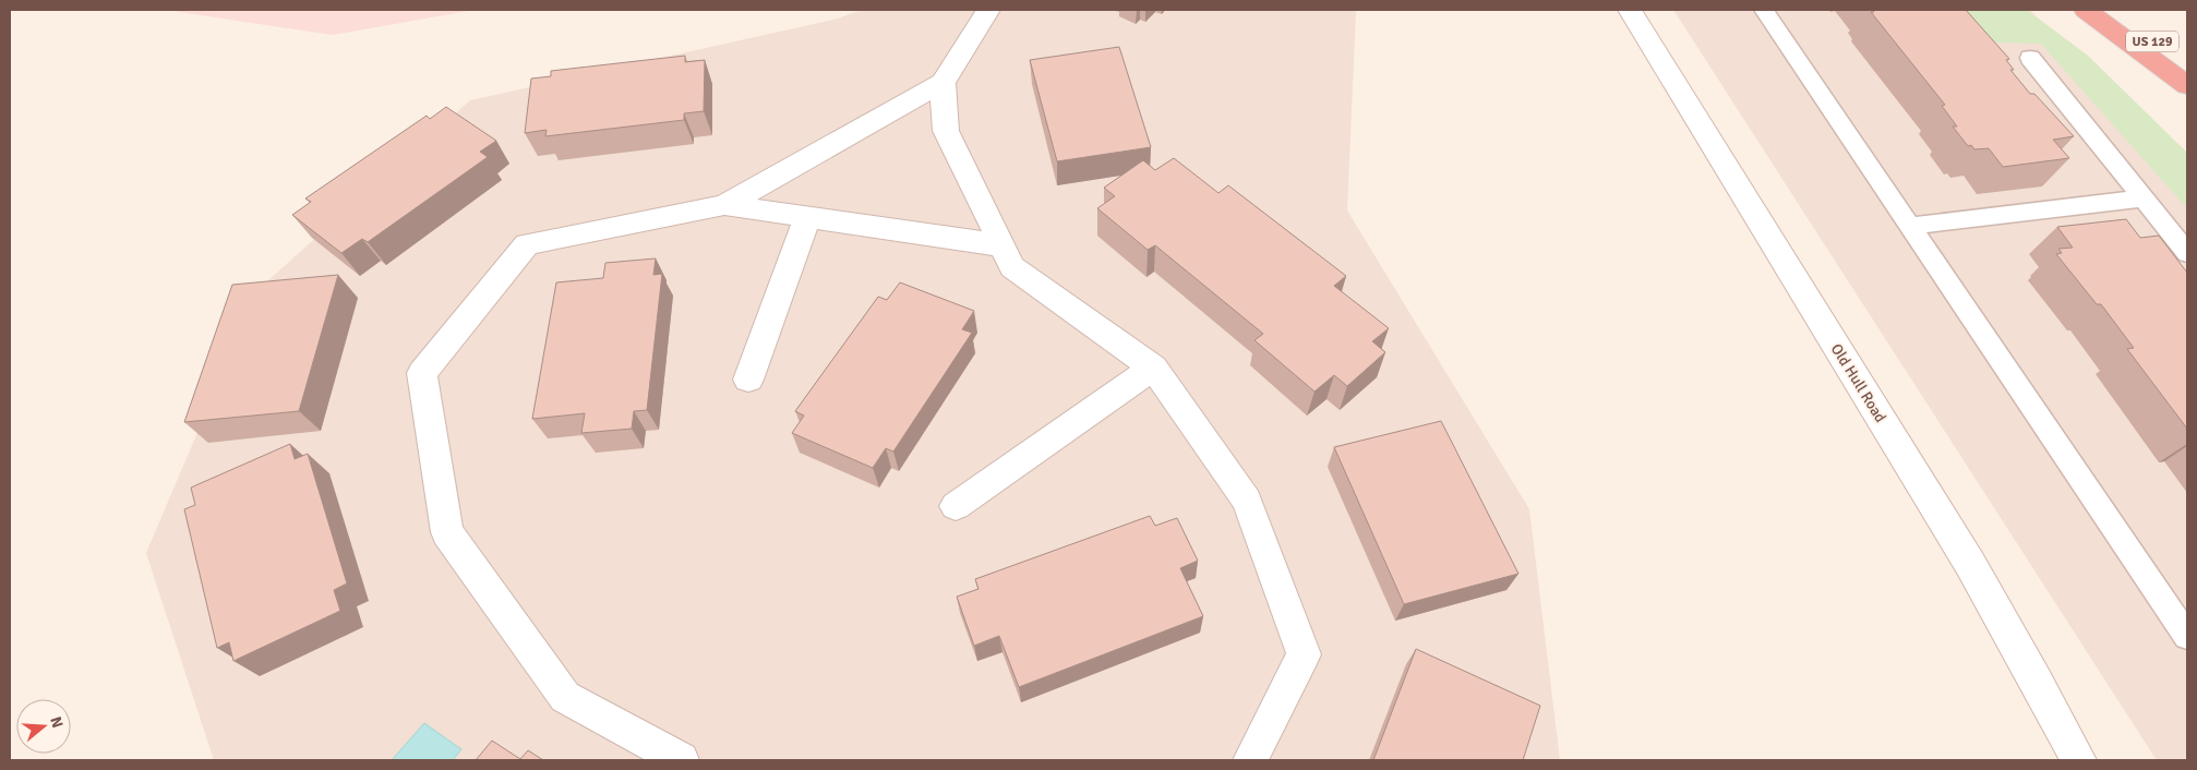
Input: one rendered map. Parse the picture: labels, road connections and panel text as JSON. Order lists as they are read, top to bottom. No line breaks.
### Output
{"streets":{"highway":["US 129"],"street":["Old Hull Road"]},"north":"right"}
